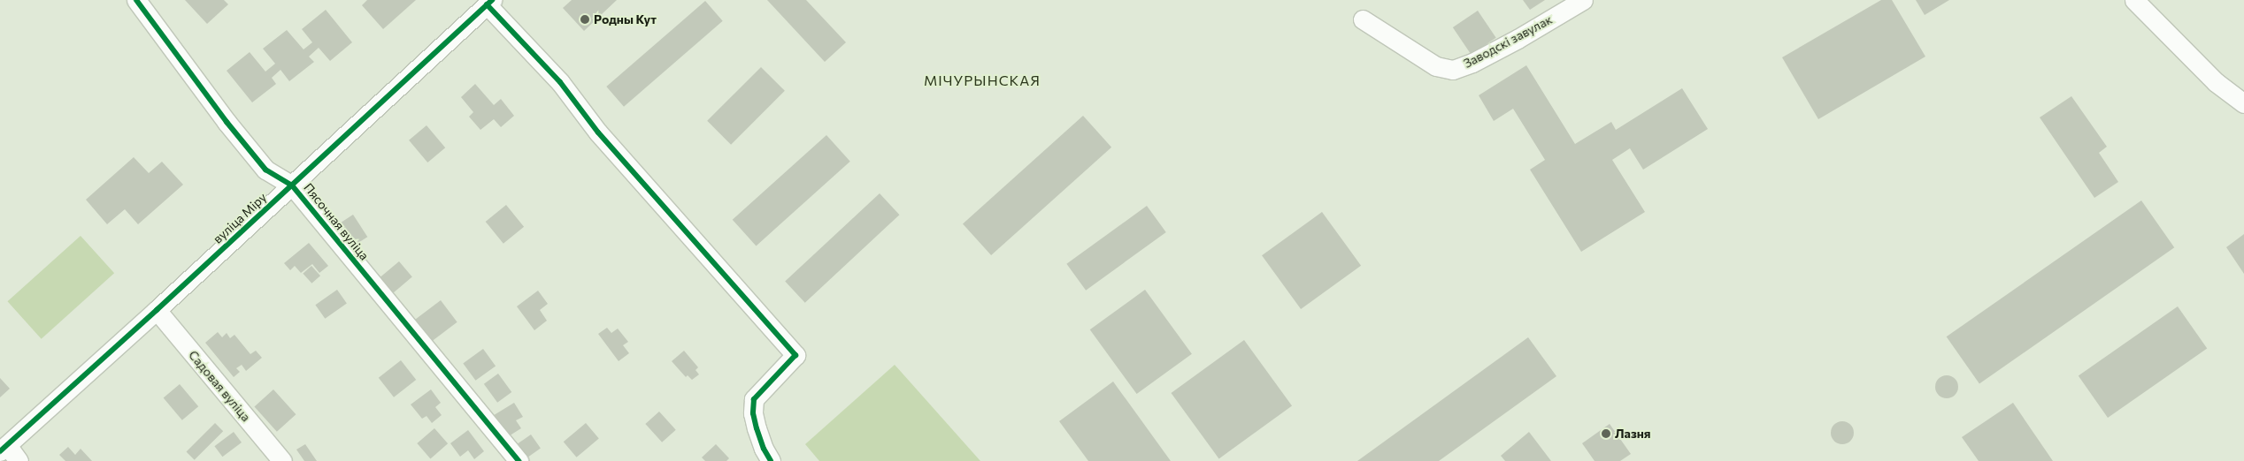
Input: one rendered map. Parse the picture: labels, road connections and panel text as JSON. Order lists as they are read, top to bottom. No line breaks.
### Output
{"streets":{"street":["Заводскі завулак","вуліца Міру","Пясочная вуліца","Садовая вуліца"]},"crossings":[["вуліца Міру","Пясочная вуліца"],["вуліца Міру","Садовая вуліца"]],"districts":["МІЧУРЫНСКАЯ"],"places":["Родны Кут","Лазня"]}
